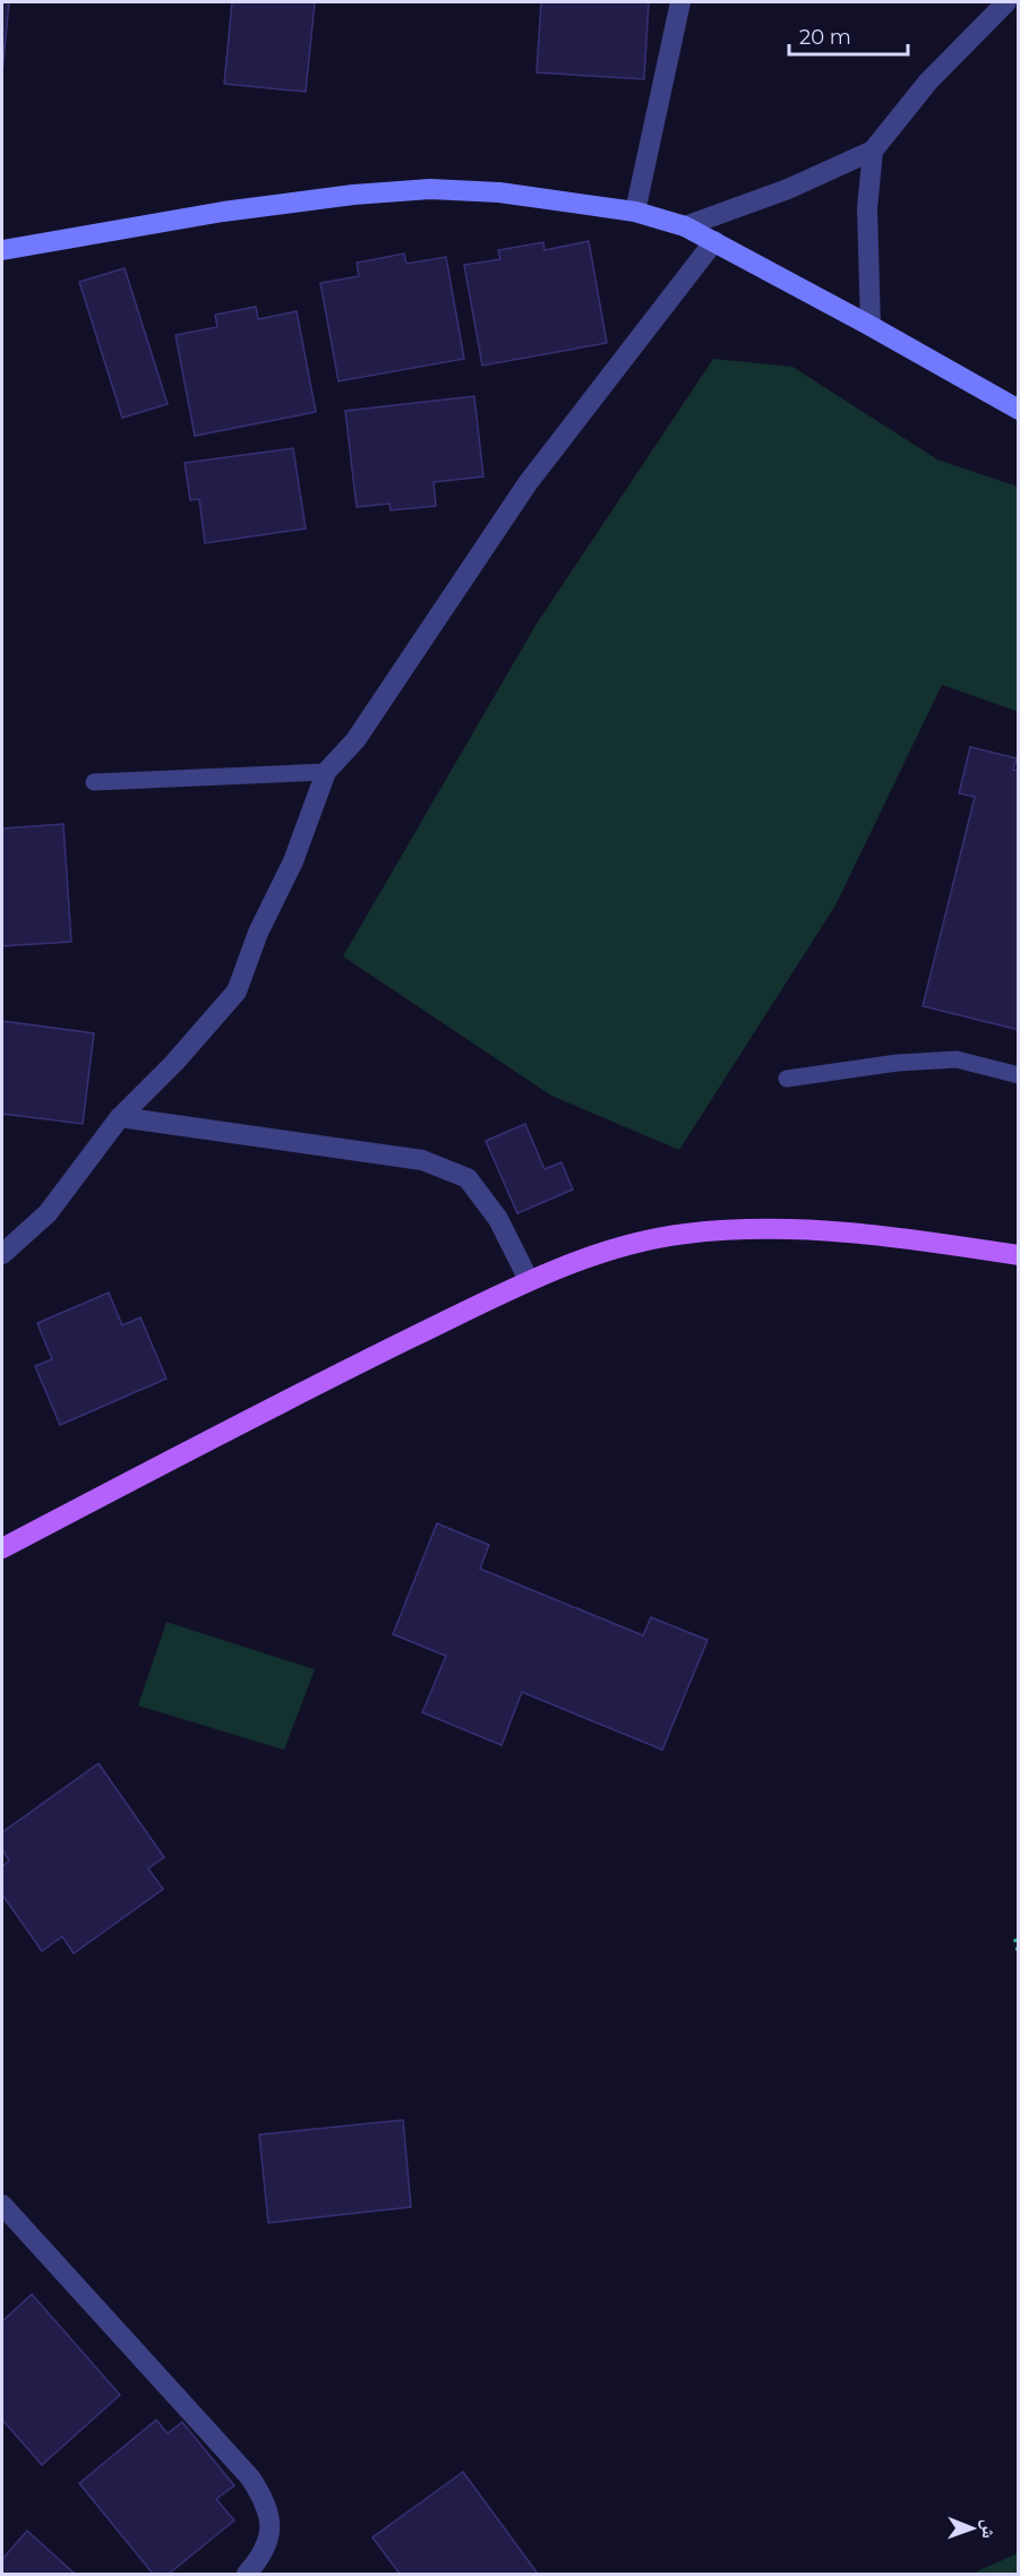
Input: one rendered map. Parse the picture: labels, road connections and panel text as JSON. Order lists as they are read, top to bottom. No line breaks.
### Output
{"scale_bar":"20 m","north":"right"}
